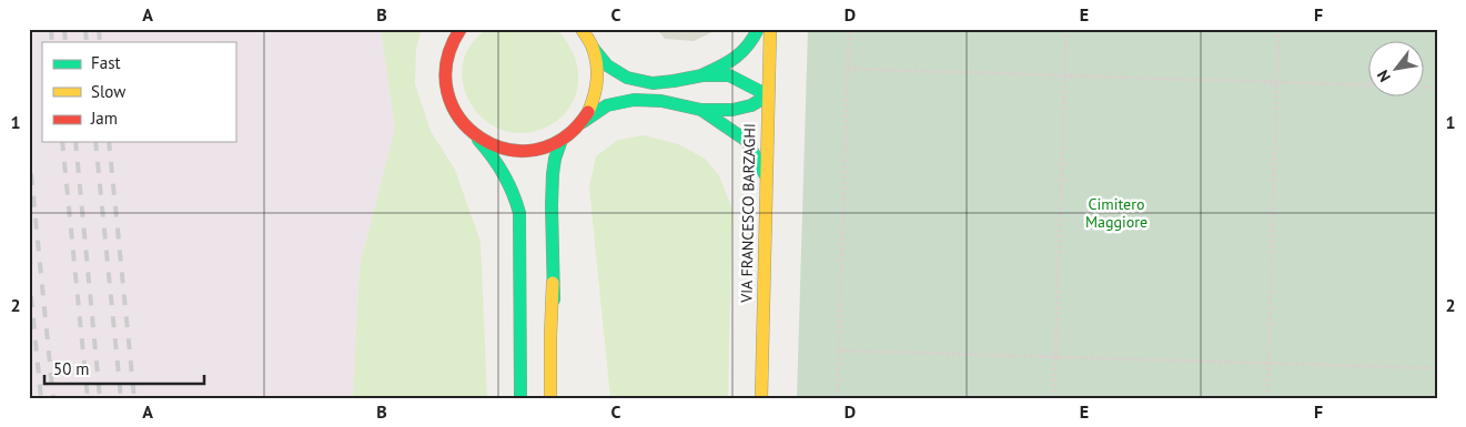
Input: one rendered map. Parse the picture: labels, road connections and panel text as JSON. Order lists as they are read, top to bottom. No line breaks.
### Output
{"streets":{"main road":["VIA FRANCESCO BARZAGHI"]},"parks":["Cimitero Maggiore"],"legend":["Fast","Slow","Jam"],"scale_bar":"50 m","north":"bottom left","grid":{"columns":["A","B","C","D","E","F"],"rows":["1","2"]}}
